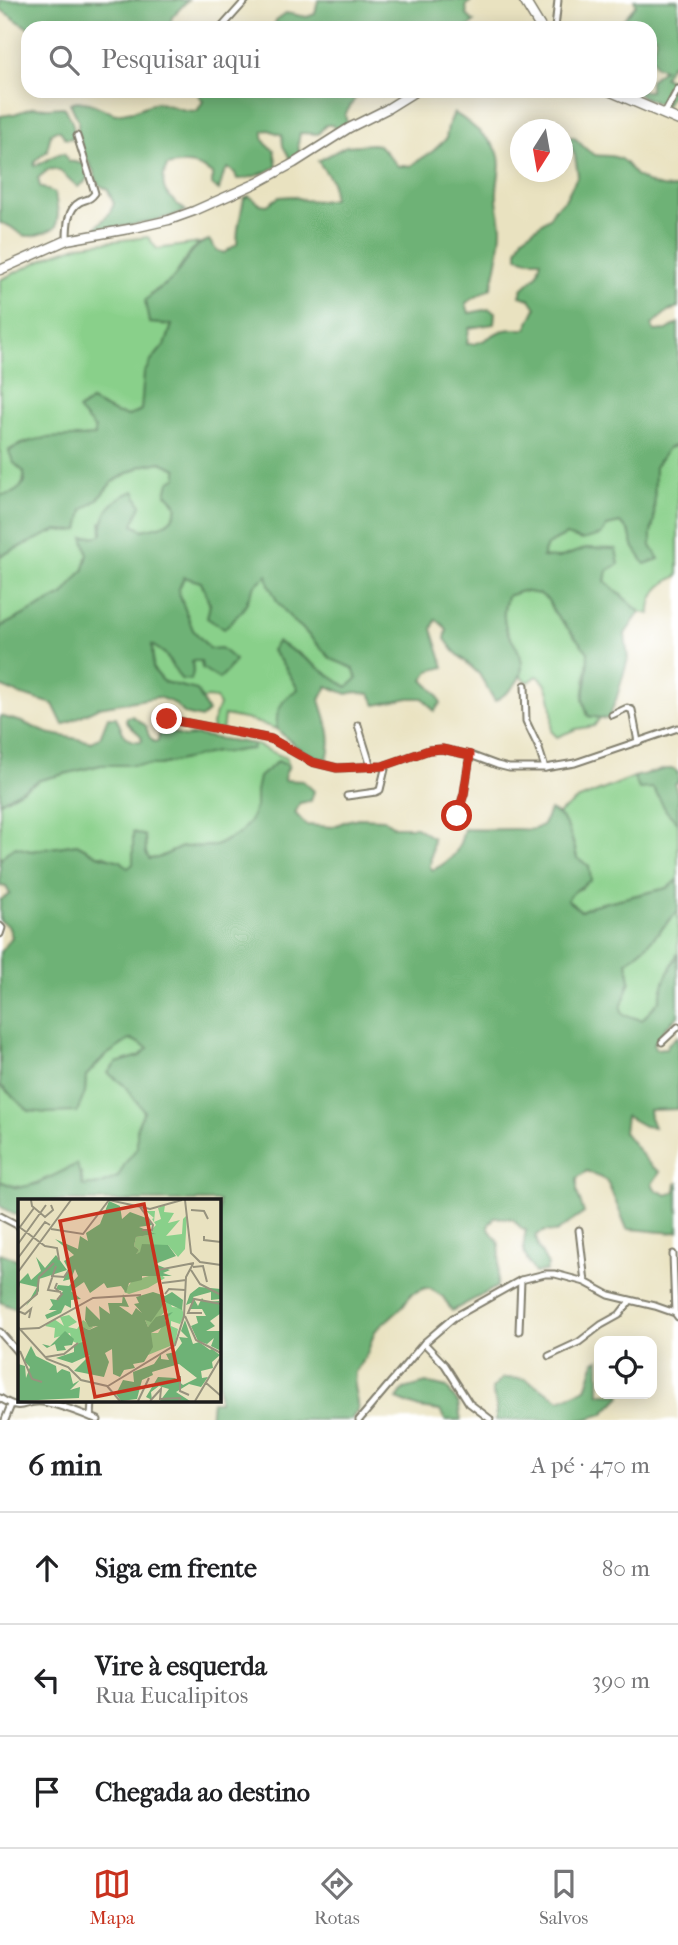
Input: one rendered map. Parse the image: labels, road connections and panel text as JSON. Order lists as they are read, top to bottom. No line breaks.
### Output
{"north":"bottom","page":{"search":"Pesquisar aqui","heading":["6 min","A pé · 470 m"],"list":[["Siga em frente","80 m"],["Vire à esquerda","Rua Eucalipitos","390 m"],"Chegada ao destino"],"nav":["Mapa","Rotas","Salvos"]}}
